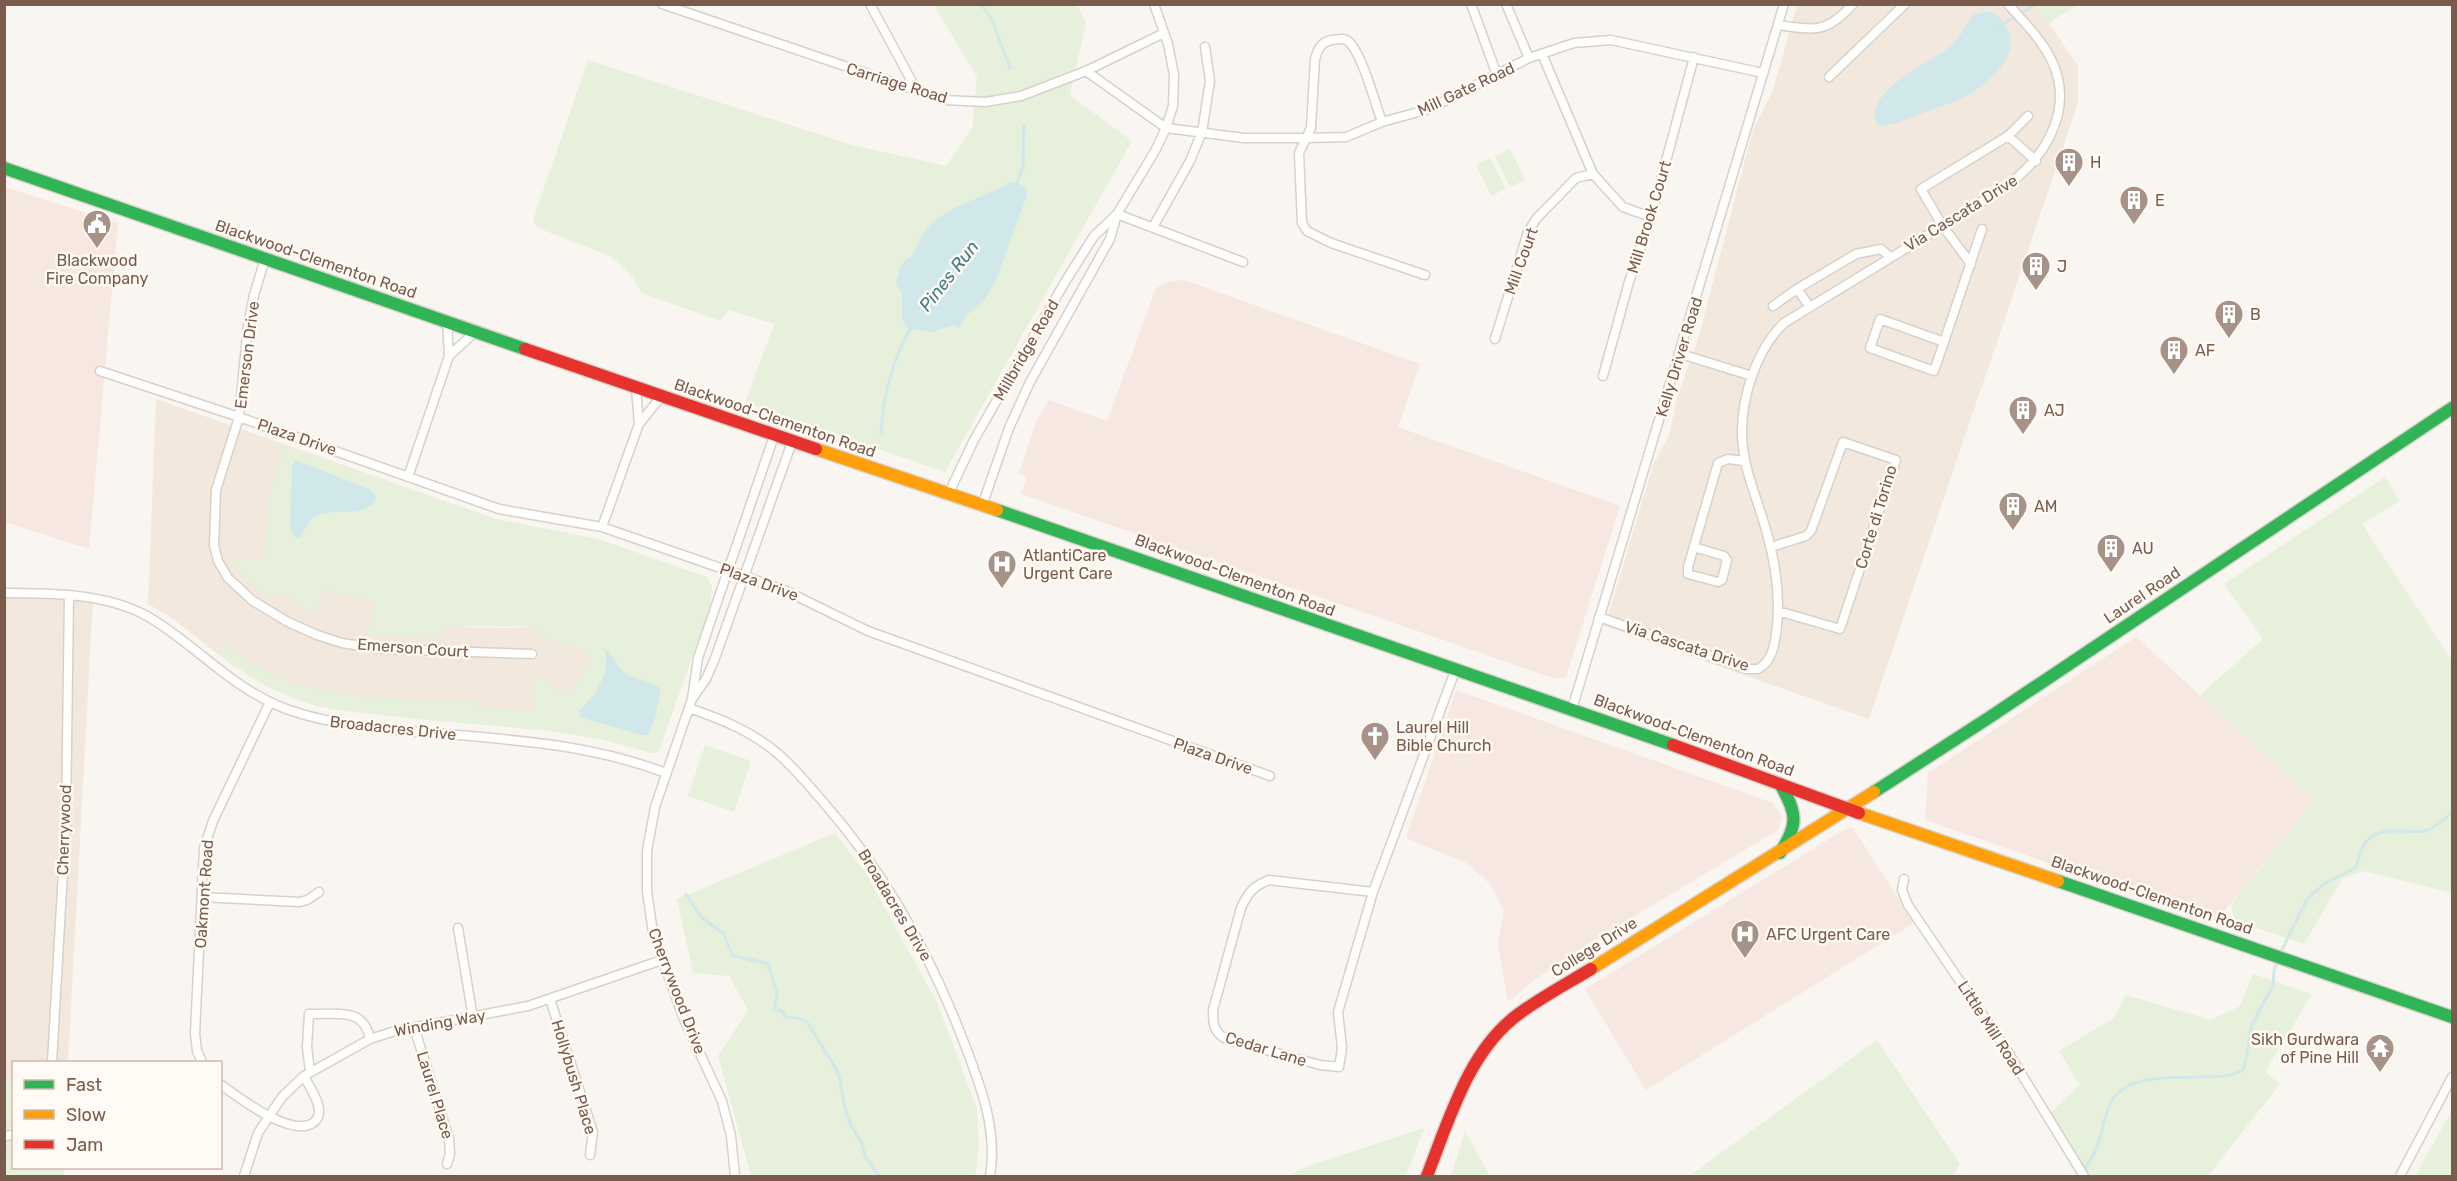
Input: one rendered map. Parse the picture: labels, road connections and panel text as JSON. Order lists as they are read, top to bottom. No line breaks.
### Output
{"streets":{"main road":["Blackwood-Clementon Road","Laurel Road","College Drive"],"street":["Carriage Road","Mill Gate Road","Via Cascata Drive","Mill Brook Court","Mill Court","Millbridge Road","Emerson Drive","Kelly Driver Road","Plaza Drive","Corte di Torino","Emerson Court","Broadacres Drive","Cherrywood","Oakmont Road","Cherrywood Drive","Winding Way","Little Mill Road","Cedar Lane","Hollybush Place","Laurel Place"]},"crossings":[["Carriage Road","Millbridge Road"],["Mill Gate Road","Mill Brook Court"],["Mill Gate Road","Millbridge Road"],["Mill Gate Road","Kelly Driver Road"],["Via Cascata Drive","Kelly Driver Road"],["Via Cascata Drive","Corte di Torino"],["Blackwood-Clementon Road","Millbridge Road"],["Blackwood-Clementon Road","Emerson Drive"],["Blackwood-Clementon Road","Kelly Driver Road"],["Blackwood-Clementon Road","Laurel Road"],["Blackwood-Clementon Road","College Drive"],["Blackwood-Clementon Road","Cherrywood Drive"],["Blackwood-Clementon Road","Cedar Lane"],["Emerson Drive","Plaza Drive"],["Emerson Drive","Emerson Court"],["Plaza Drive","Emerson Court"],["Plaza Drive","Cherrywood Drive"],["Laurel Road","College Drive"],["Broadacres Drive","Cherrywood"],["Broadacres Drive","Oakmont Road"],["Broadacres Drive","Cherrywood Drive"],["Cherrywood Drive","Winding Way"],["Winding Way","Hollybush Place"],["Winding Way","Laurel Place"]],"water":["Pines Run"],"places":{"building":["H","E","J","B","AF","AJ","AM","AU"],"public building":["Blackwood Fire Company"],"hospital":["AtlantiCare Urgent Care","AFC Urgent Care"],"church":["Laurel Hill Bible Church"],"temple":["Sikh Gurdwara of Pine Hill"]},"legend":["Fast","Slow","Jam"]}
